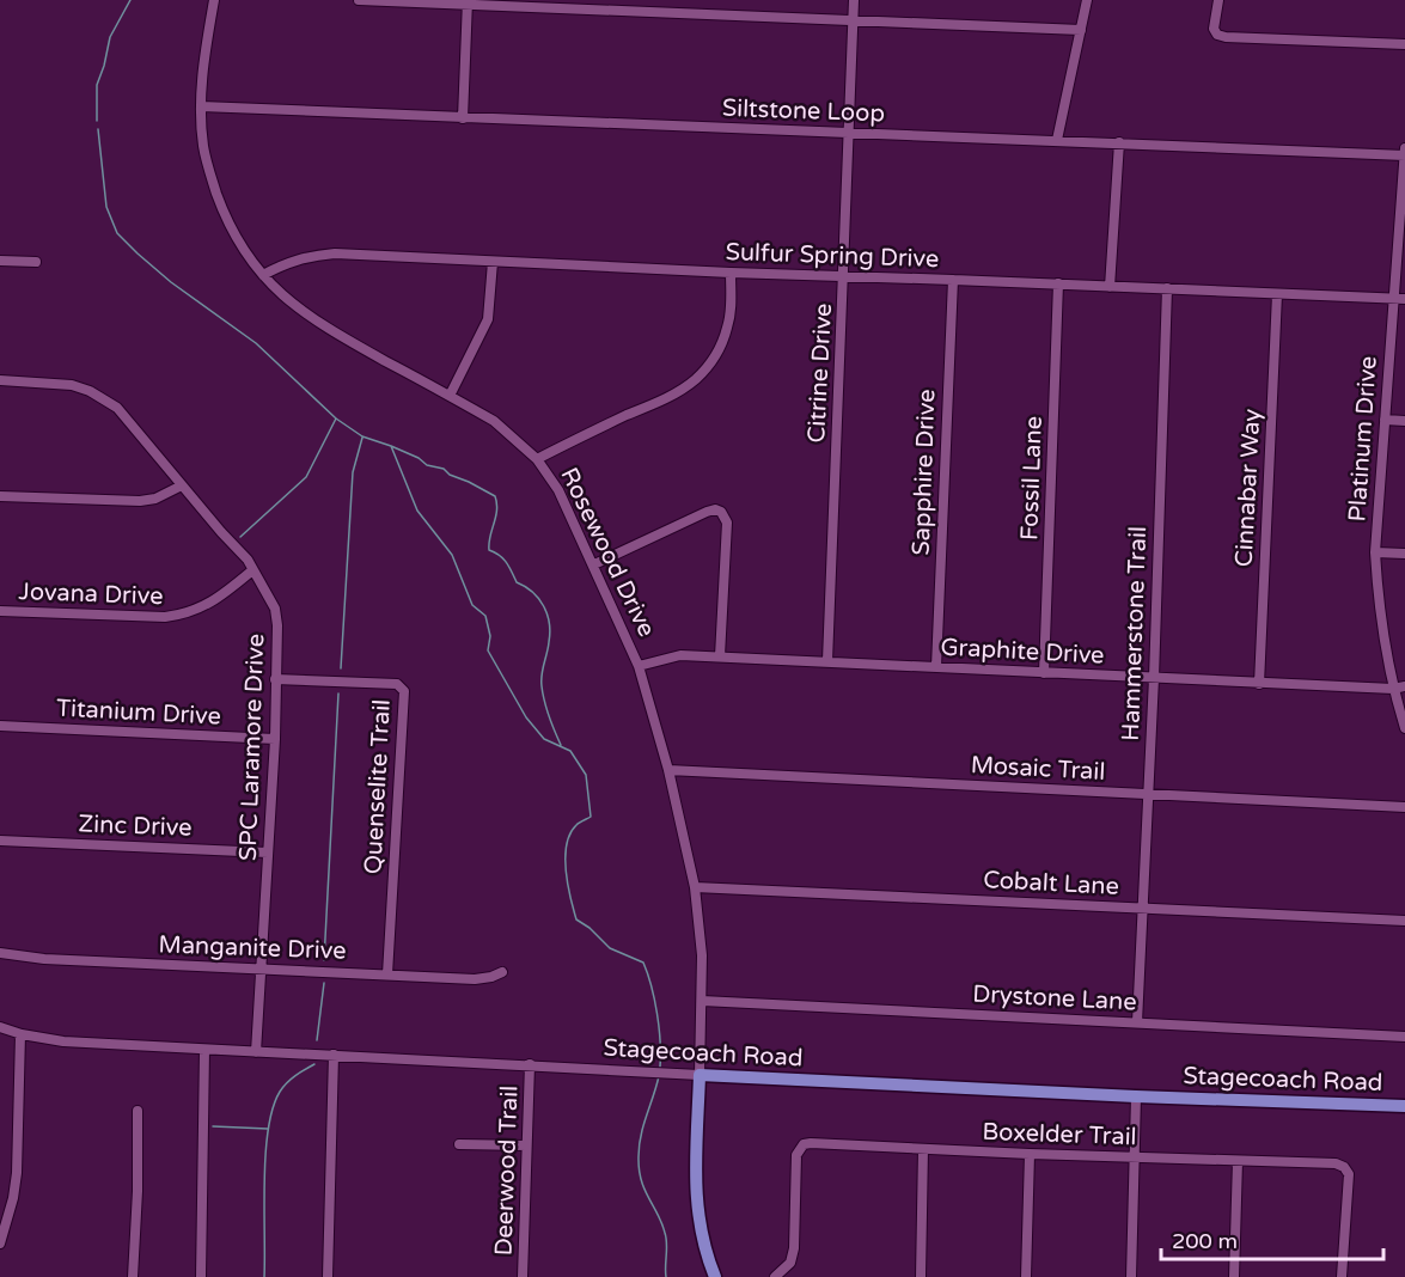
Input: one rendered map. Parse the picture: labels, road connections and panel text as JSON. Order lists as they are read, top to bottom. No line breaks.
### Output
{"streets":{"main road":["Rosewood Drive","Stagecoach Road"],"street":["Siltstone Loop","Sulfur Spring Drive","Citrine Drive","Platinum Drive","Sapphire Drive","Fossil Lane","Cinnabar Way","Jovana Drive","Hammerstone Trail","Graphite Drive","Titanium Drive","SPC Laramore Drive","Mosaic Trail","Quenselite Trail","Zinc Drive","Cobalt Lane","Manganite Drive","Drystone Lane","Boxelder Trail","Deerwood Trail"]},"crossings":[["Siltstone Loop","Citrine Drive"],["Siltstone Loop","Platinum Drive"],["Siltstone Loop","Rosewood Drive"],["Sulfur Spring Drive","Citrine Drive"],["Sulfur Spring Drive","Platinum Drive"],["Sulfur Spring Drive","Sapphire Drive"],["Sulfur Spring Drive","Fossil Lane"],["Sulfur Spring Drive","Cinnabar Way"],["Sulfur Spring Drive","Rosewood Drive"],["Sulfur Spring Drive","Hammerstone Trail"],["Citrine Drive","Graphite Drive"],["Platinum Drive","Graphite Drive"],["Sapphire Drive","Graphite Drive"],["Fossil Lane","Graphite Drive"],["Cinnabar Way","Graphite Drive"],["Rosewood Drive","Graphite Drive"],["Rosewood Drive","Mosaic Trail"],["Rosewood Drive","Cobalt Lane"],["Rosewood Drive","Drystone Lane"],["Rosewood Drive","Stagecoach Road"],["Jovana Drive","SPC Laramore Drive"],["Hammerstone Trail","Graphite Drive"],["Hammerstone Trail","Mosaic Trail"],["Hammerstone Trail","Cobalt Lane"],["Hammerstone Trail","Drystone Lane"],["Titanium Drive","SPC Laramore Drive"],["SPC Laramore Drive","Quenselite Trail"],["SPC Laramore Drive","Zinc Drive"],["SPC Laramore Drive","Manganite Drive"],["SPC Laramore Drive","Stagecoach Road"],["Quenselite Trail","Manganite Drive"],["Stagecoach Road","Deerwood Trail"]],"scale_bar":"200 m"}
